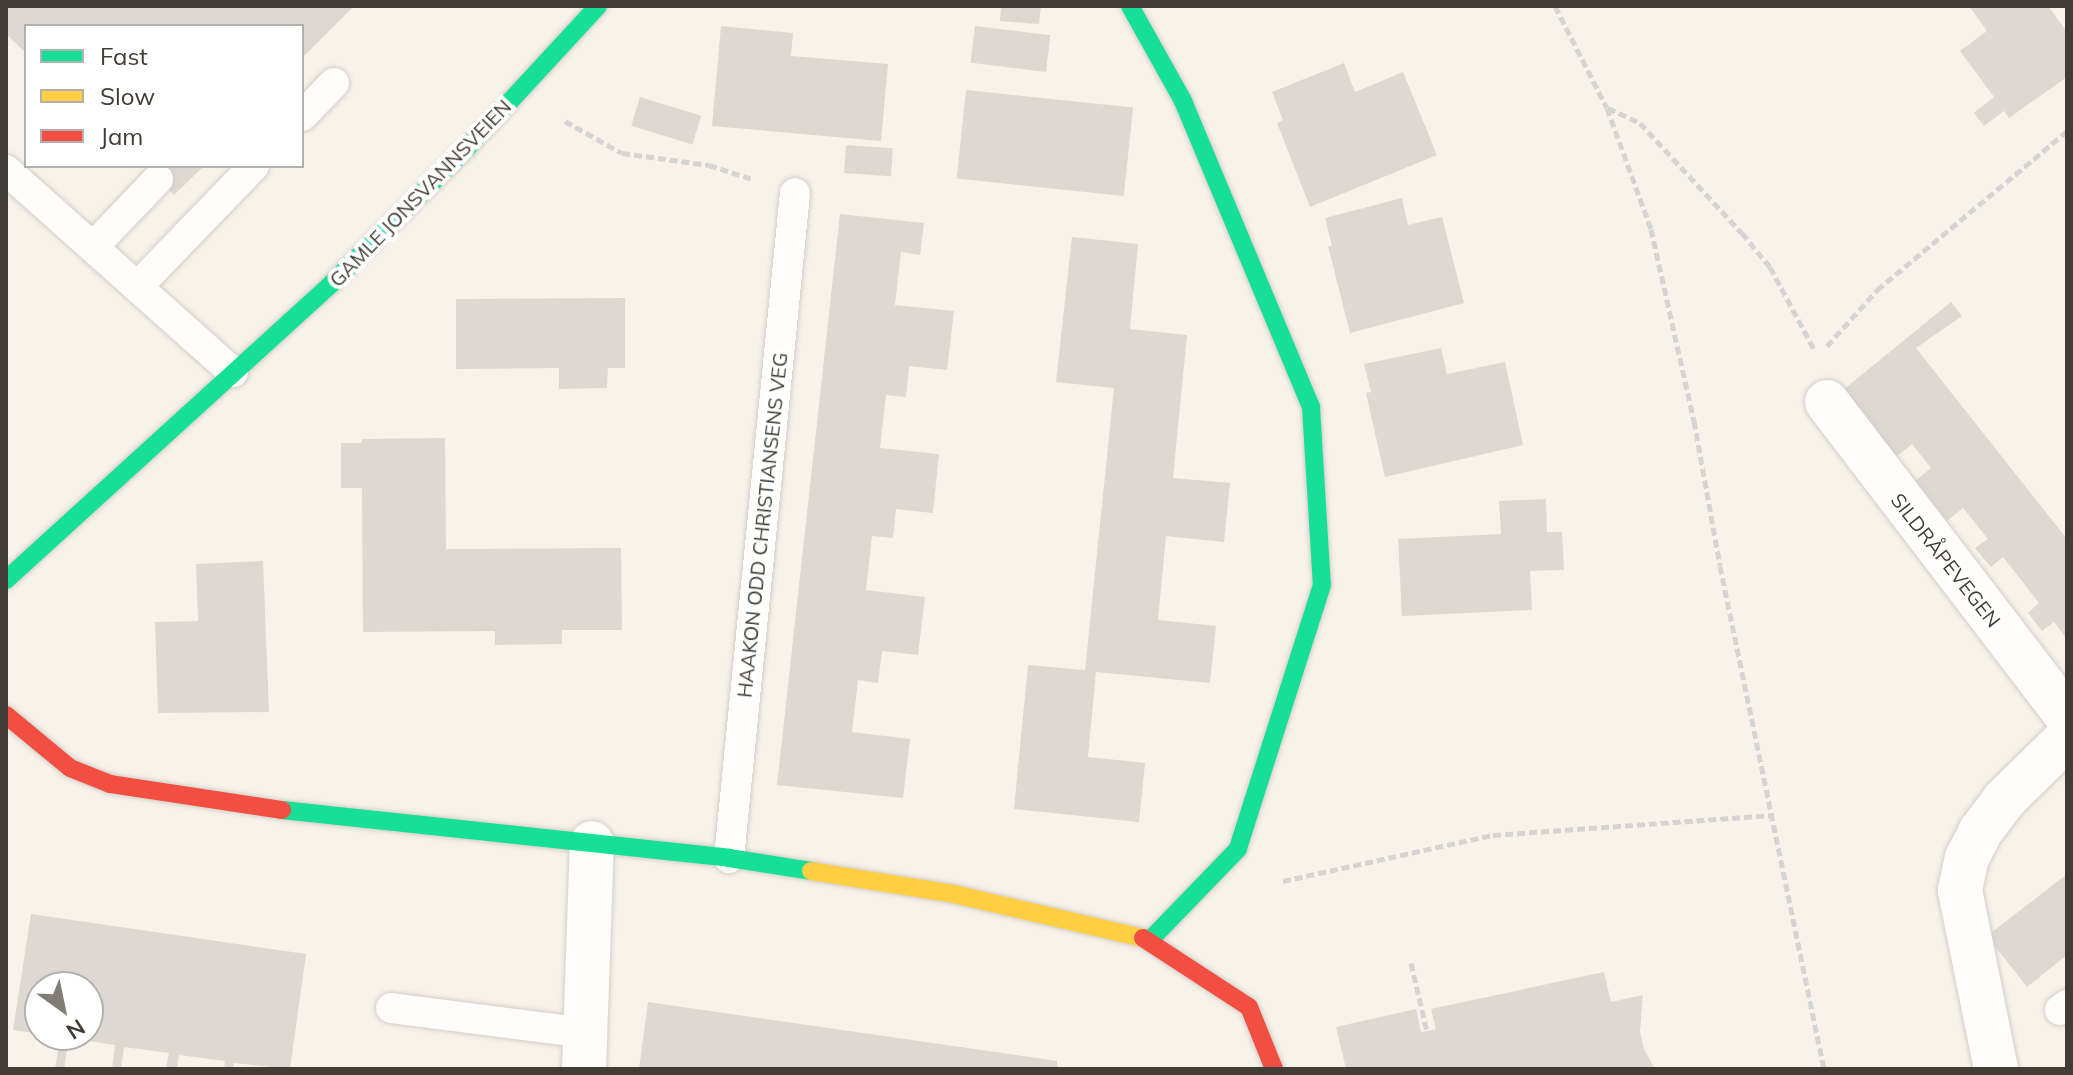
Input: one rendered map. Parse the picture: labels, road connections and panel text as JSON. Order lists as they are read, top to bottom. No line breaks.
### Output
{"streets":{"street":["GAMLE JONSVANNSVEIEN","SILDRÅPEVEGEN"],"lane":["HAAKON ODD CHRISTIANSENS VEG"]},"legend":["Fast","Slow","Jam"],"north":"bottom right"}
